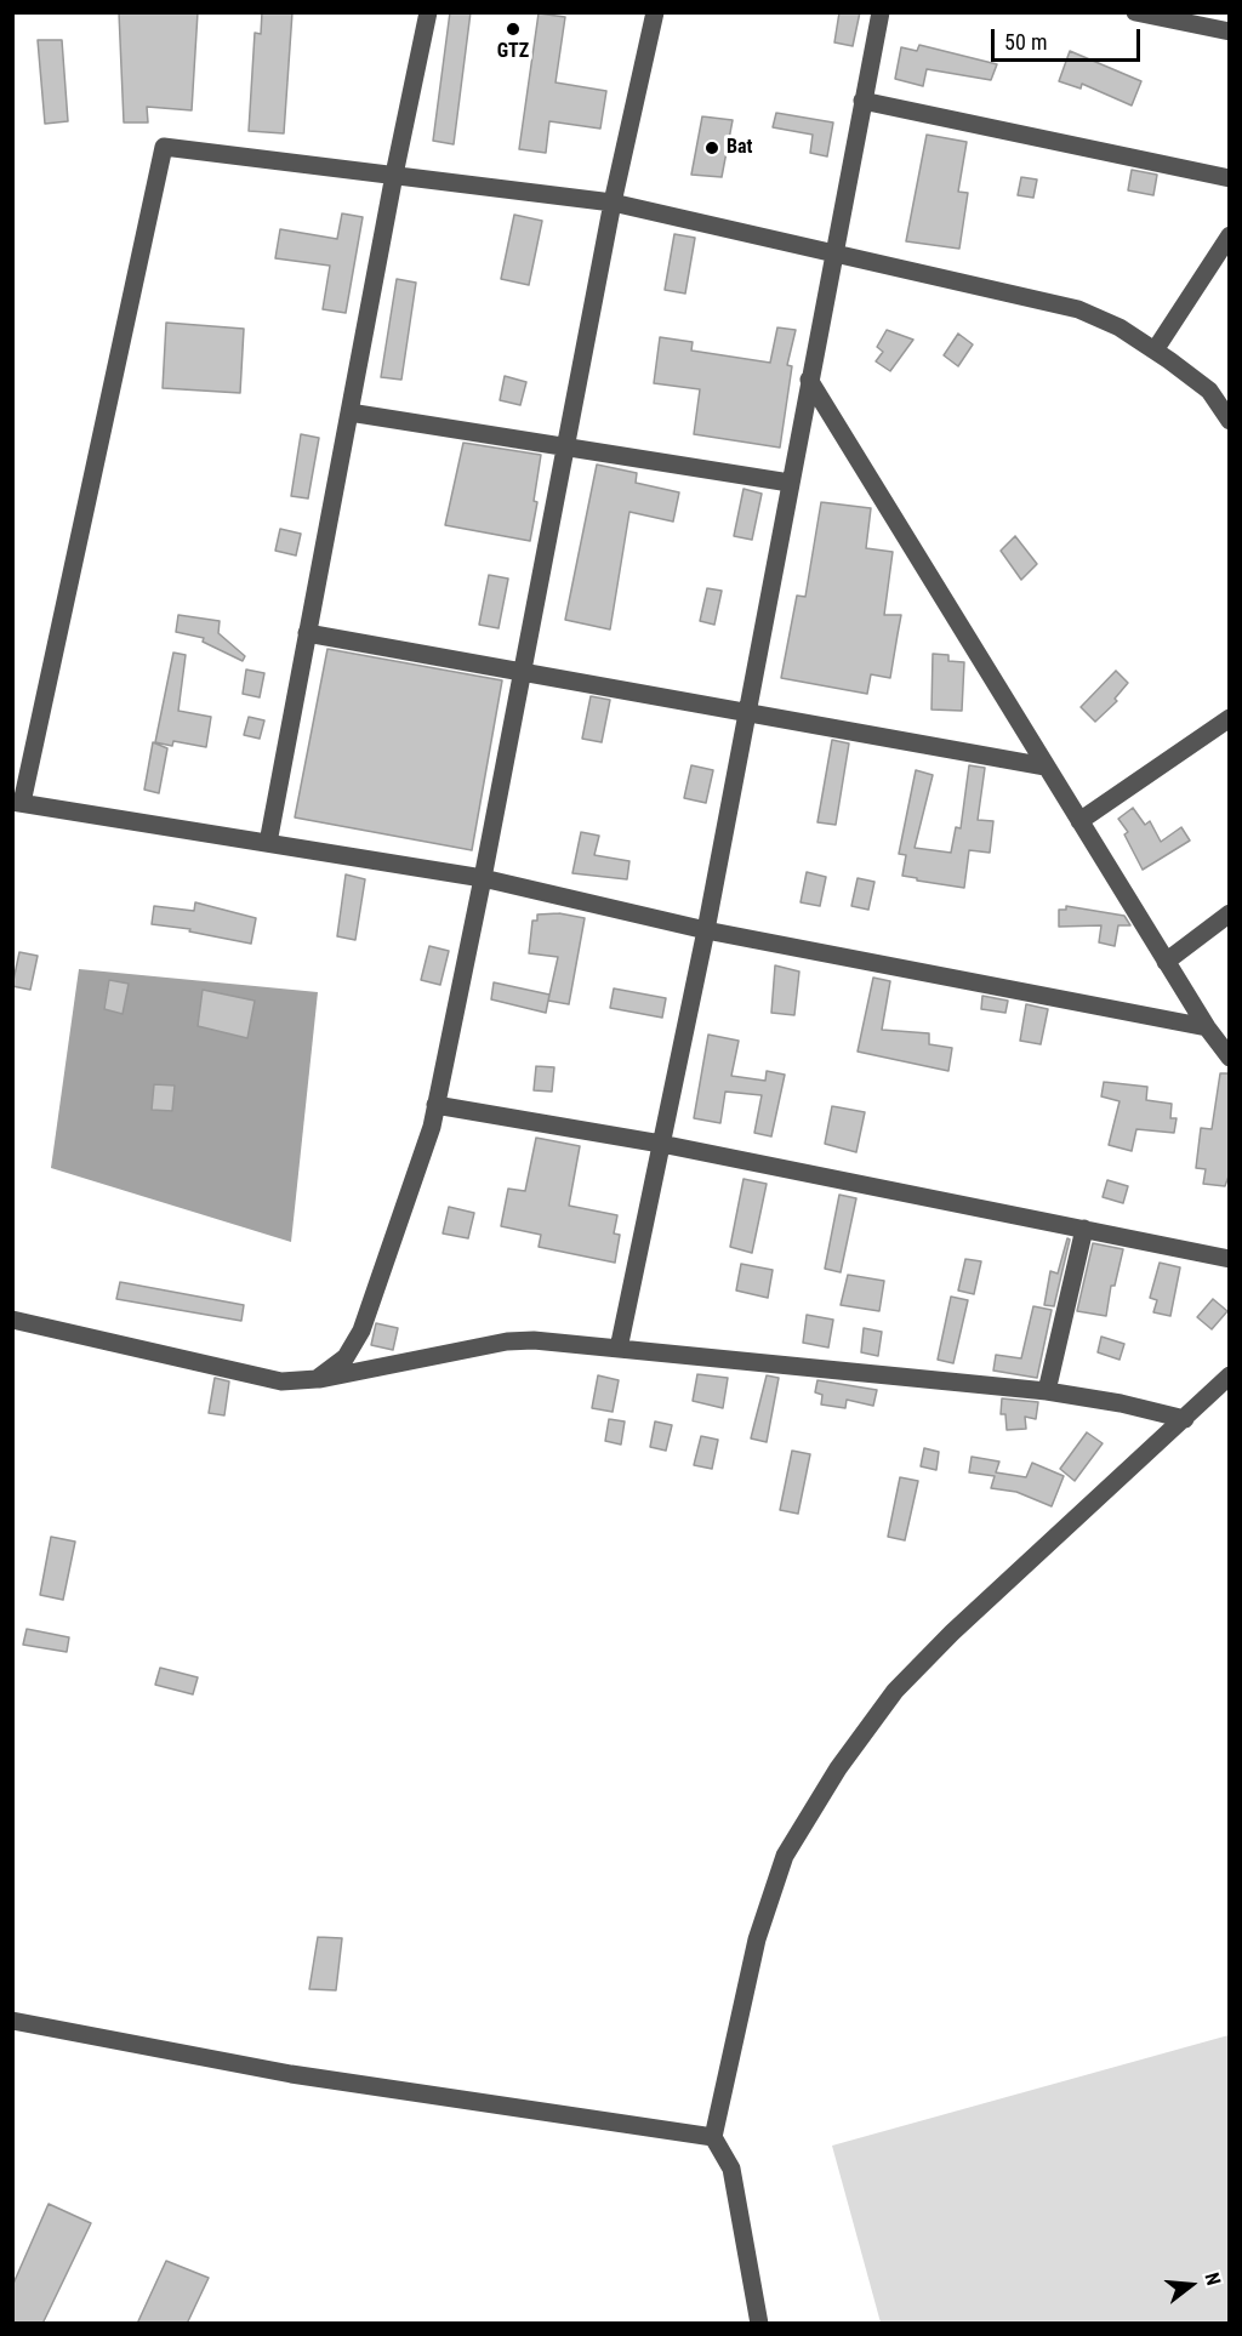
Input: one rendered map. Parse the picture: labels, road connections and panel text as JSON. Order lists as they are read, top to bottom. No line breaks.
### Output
{"places":["GTZ","Bat"],"scale_bar":"50 m","north":"right"}
